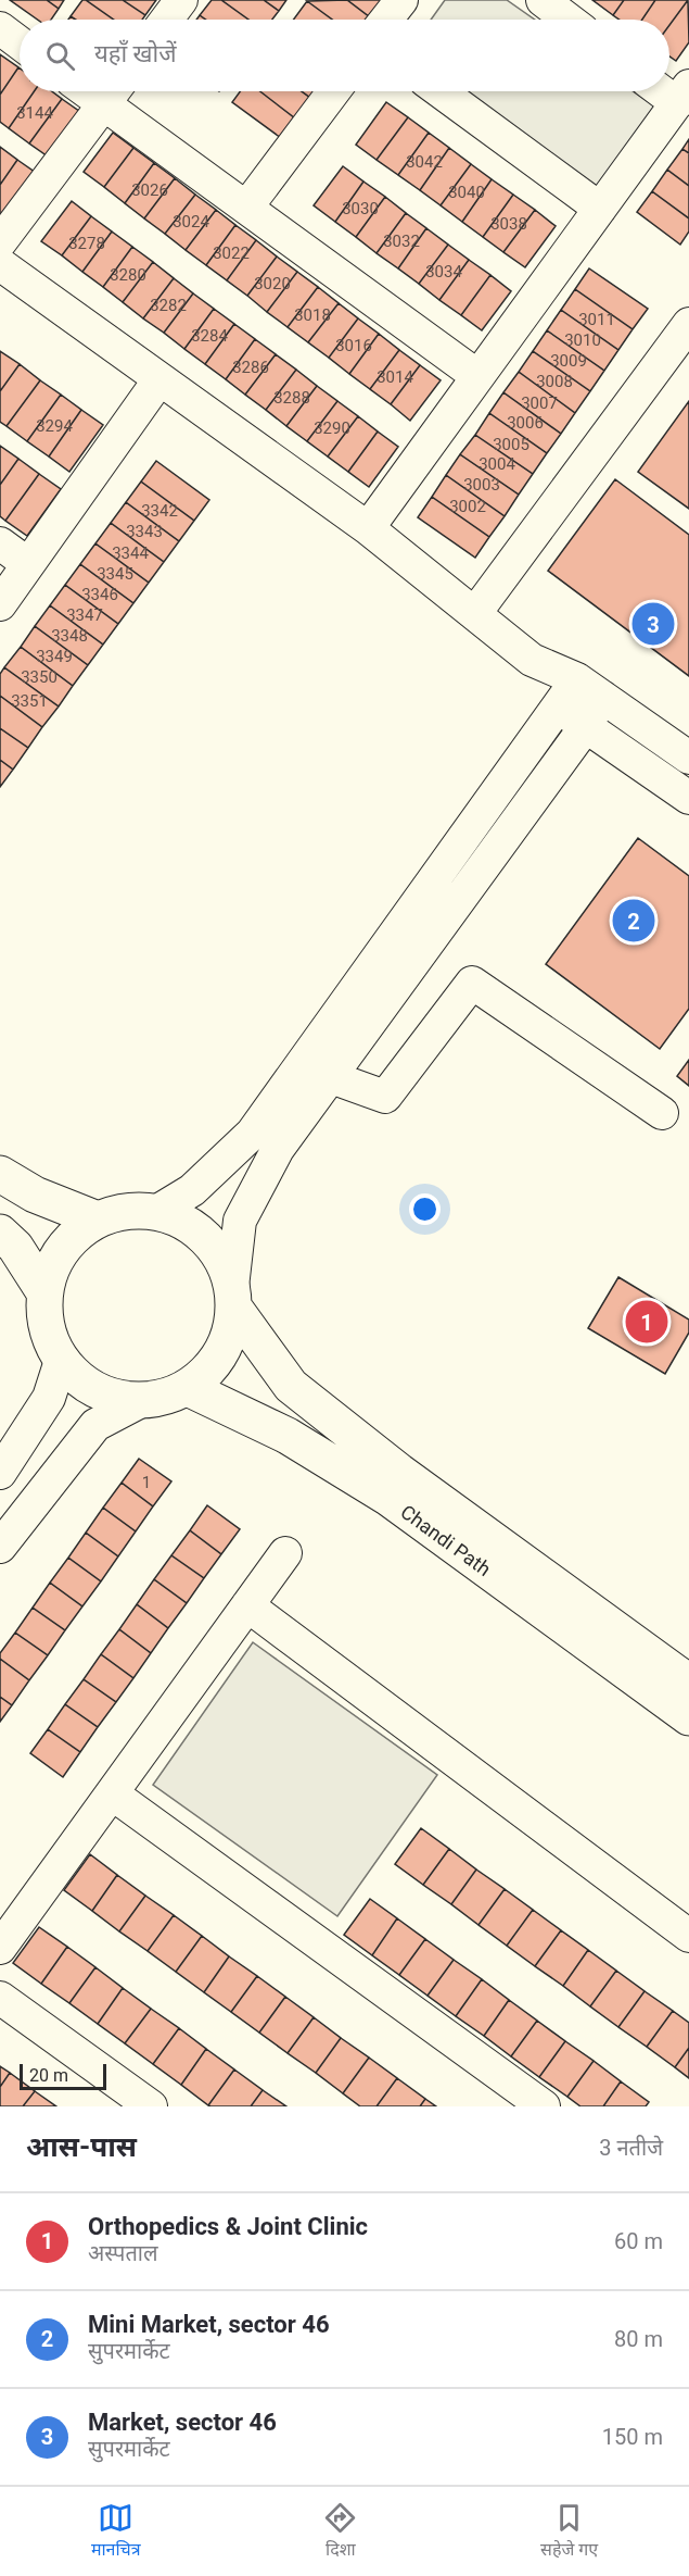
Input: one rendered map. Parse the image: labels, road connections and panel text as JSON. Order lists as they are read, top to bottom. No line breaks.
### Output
{"streets":{"main road":["Chandi Path"]},"house_numbers":["3144","3042","3026","3040","3030","3024","3038","3032","3278","3022","3034","3280","3020","3282","3018","3011","3284","3010","3016","3009","3286","3014","3008","3288","3007","3006","3294","3290","3005","3004","3003","3002","3342","3343","3344","3345","3346","3347","3348","3349","3350","3351","1"],"scale_bar":"20 m","page":{"search":"यहाँ खोजें","pins":["3","2","1"],"scale":"20 m","heading":["आस-पास","3 नतीजे"],"list":[{"mark":"1","name":"Orthopedics & Joint Clinic","note":"अस्पताल","value":"60 m"},{"mark":"2","name":"Mini Market, sector 46","note":"सुपरमार्केट","value":"80 m"},{"mark":"3","name":"Market, sector 46","note":"सुपरमार्केट","value":"150 m"}],"nav":["मानचित्र","दिशा","सहेजे गए"]}}
